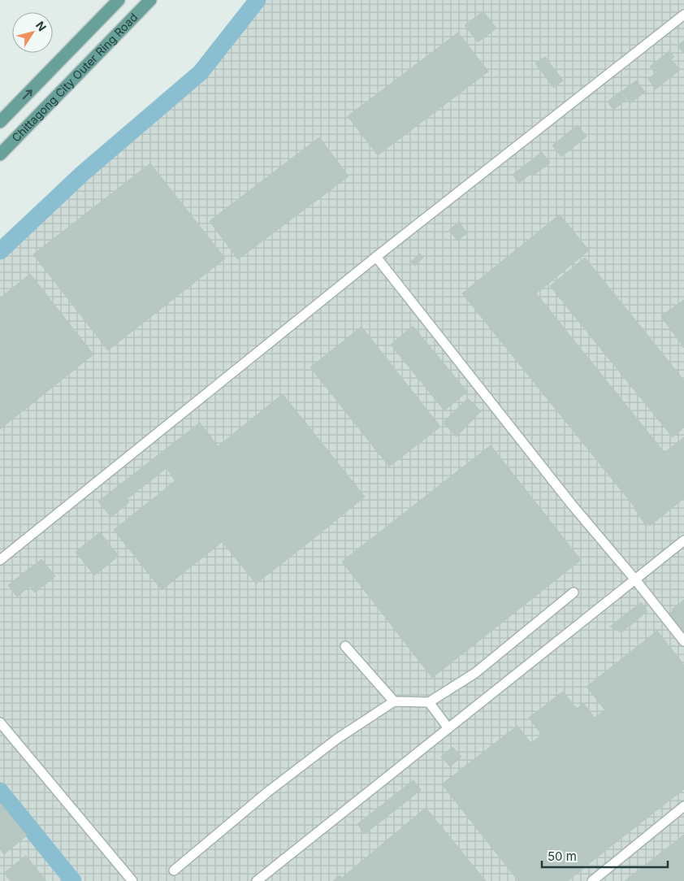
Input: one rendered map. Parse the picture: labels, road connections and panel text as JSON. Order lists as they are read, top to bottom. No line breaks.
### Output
{"streets":{"main road":["Chittagong City Outer Ring Road"]},"scale_bar":"50 m","north":"top right"}
